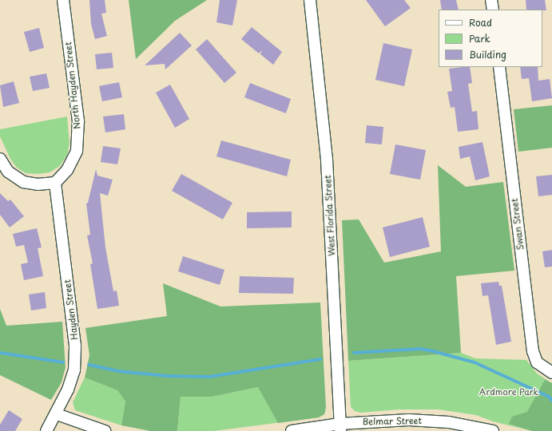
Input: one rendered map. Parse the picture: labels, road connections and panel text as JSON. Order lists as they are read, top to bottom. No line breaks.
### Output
{"streets":{"street":["North Hayden Street","West Florida Street","Swan Street","Hayden Street","Belmar Street"]},"crossings":[["North Hayden Street","Hayden Street"],["West Florida Street","Belmar Street"]],"parks":["Ardmore Park"],"legend":["Road","Park","Building"]}
